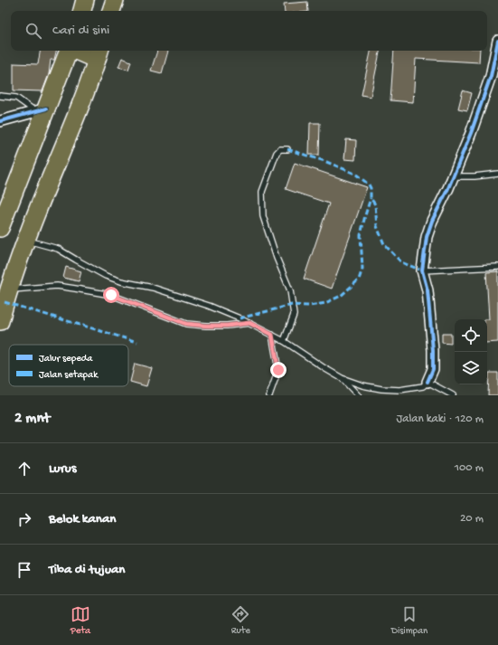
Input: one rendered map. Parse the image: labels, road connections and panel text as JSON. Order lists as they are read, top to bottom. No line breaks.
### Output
{"legend":["Jalur sepeda","Jalan setapak"],"page":{"search":"Cari di sini","heading":["2 mnt","Jalan kaki · 120 m"],"list":[["Lurus","100 m"],["Belok kanan","20 m"],"Tiba di tujuan"],"nav":["Peta","Rute","Disimpan"]}}
